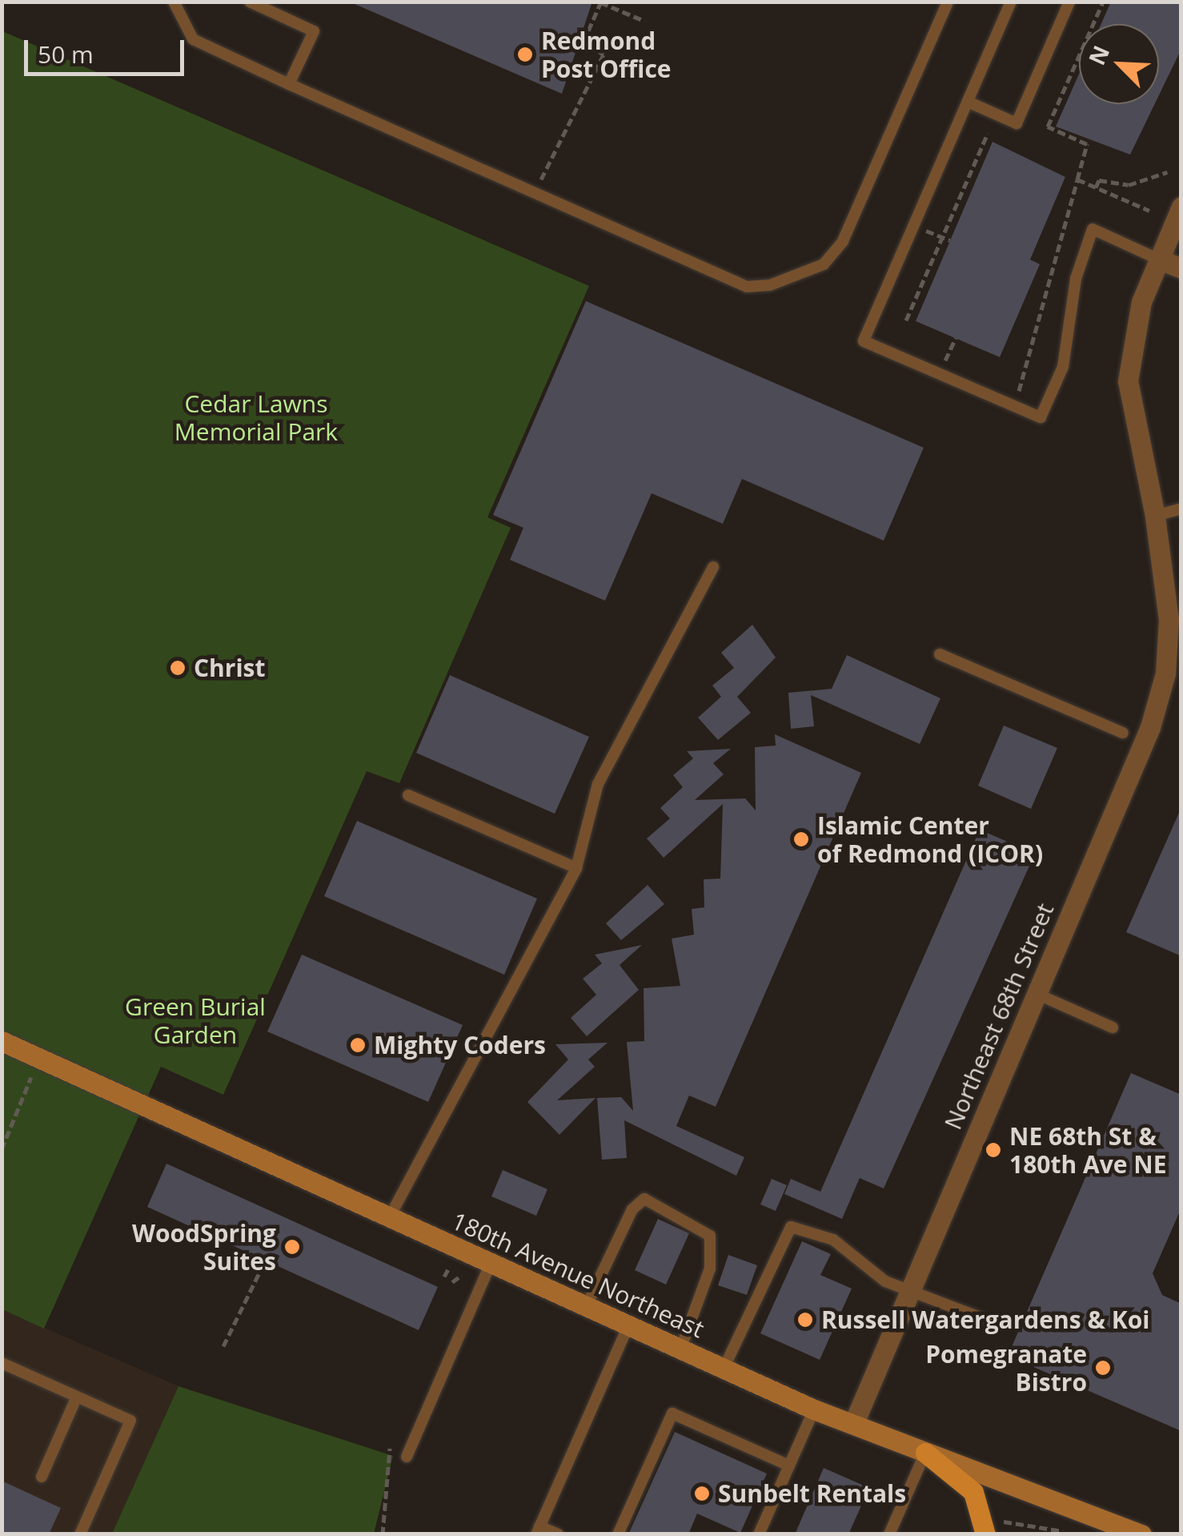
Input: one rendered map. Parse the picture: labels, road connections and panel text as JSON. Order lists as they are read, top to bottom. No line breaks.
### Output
{"streets":{"street":["Northeast 68th Street","180th Avenue Northeast"]},"crossings":[["Northeast 68th Street","180th Avenue Northeast"]],"parks":["Cedar Lawns Memorial Park","Green Burial Garden"],"places":["Redmond Post Office","Christ","Islamic Center of Redmond (ICOR)","Mighty Coders","NE 68th St & 180th Ave NE","WoodSpring Suites","Russell Watergardens & Koi","Pomegranate Bistro","Sunbelt Rentals"],"scale_bar":"50 m","north":"top left"}
